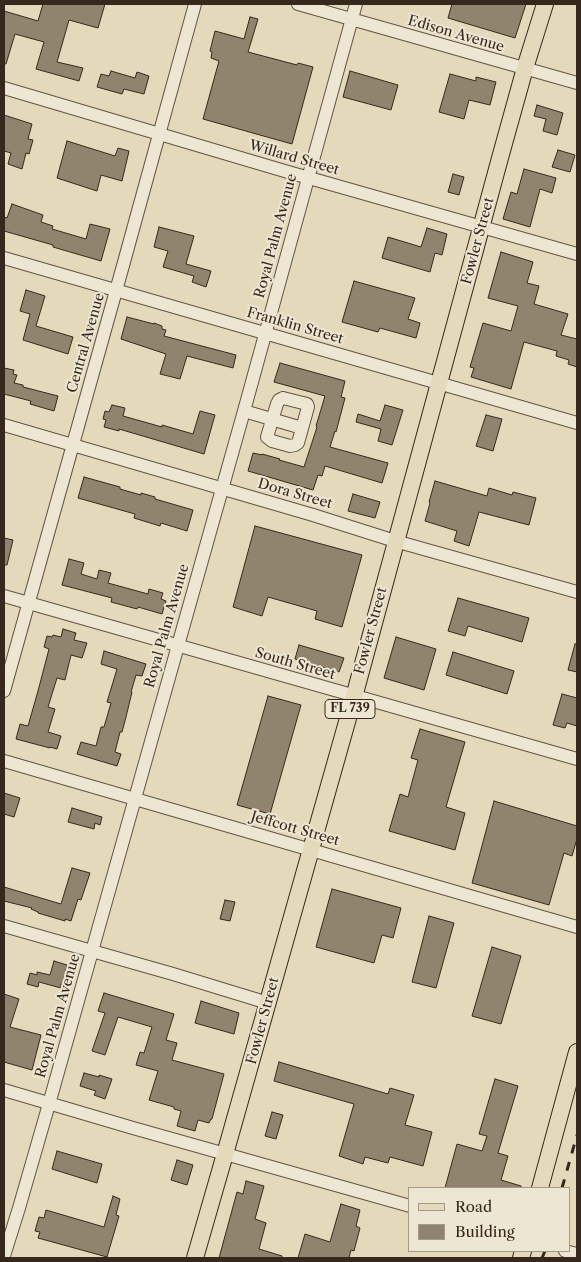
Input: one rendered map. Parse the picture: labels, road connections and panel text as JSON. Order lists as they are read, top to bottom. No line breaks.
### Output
{"streets":{"main road":["Fowler Street","FL 739"],"street":["Edison Avenue","Willard Street","Royal Palm Avenue","Franklin Street","Central Avenue","Dora Street","South Street","Jeffcott Street"]},"crossings":[["Edison Avenue","Royal Palm Avenue"],["Edison Avenue","Fowler Street"],["Willard Street","Royal Palm Avenue"],["Willard Street","Fowler Street"],["Willard Street","Central Avenue"],["Royal Palm Avenue","Franklin Street"],["Royal Palm Avenue","Dora Street"],["Royal Palm Avenue","South Street"],["Royal Palm Avenue","Jeffcott Street"],["Fowler Street","Franklin Street"],["Fowler Street","Dora Street"],["Fowler Street","South Street"],["Fowler Street","Jeffcott Street"],["Franklin Street","Central Avenue"],["Central Avenue","Dora Street"],["Central Avenue","South Street"]],"legend":["Road","Building"]}
